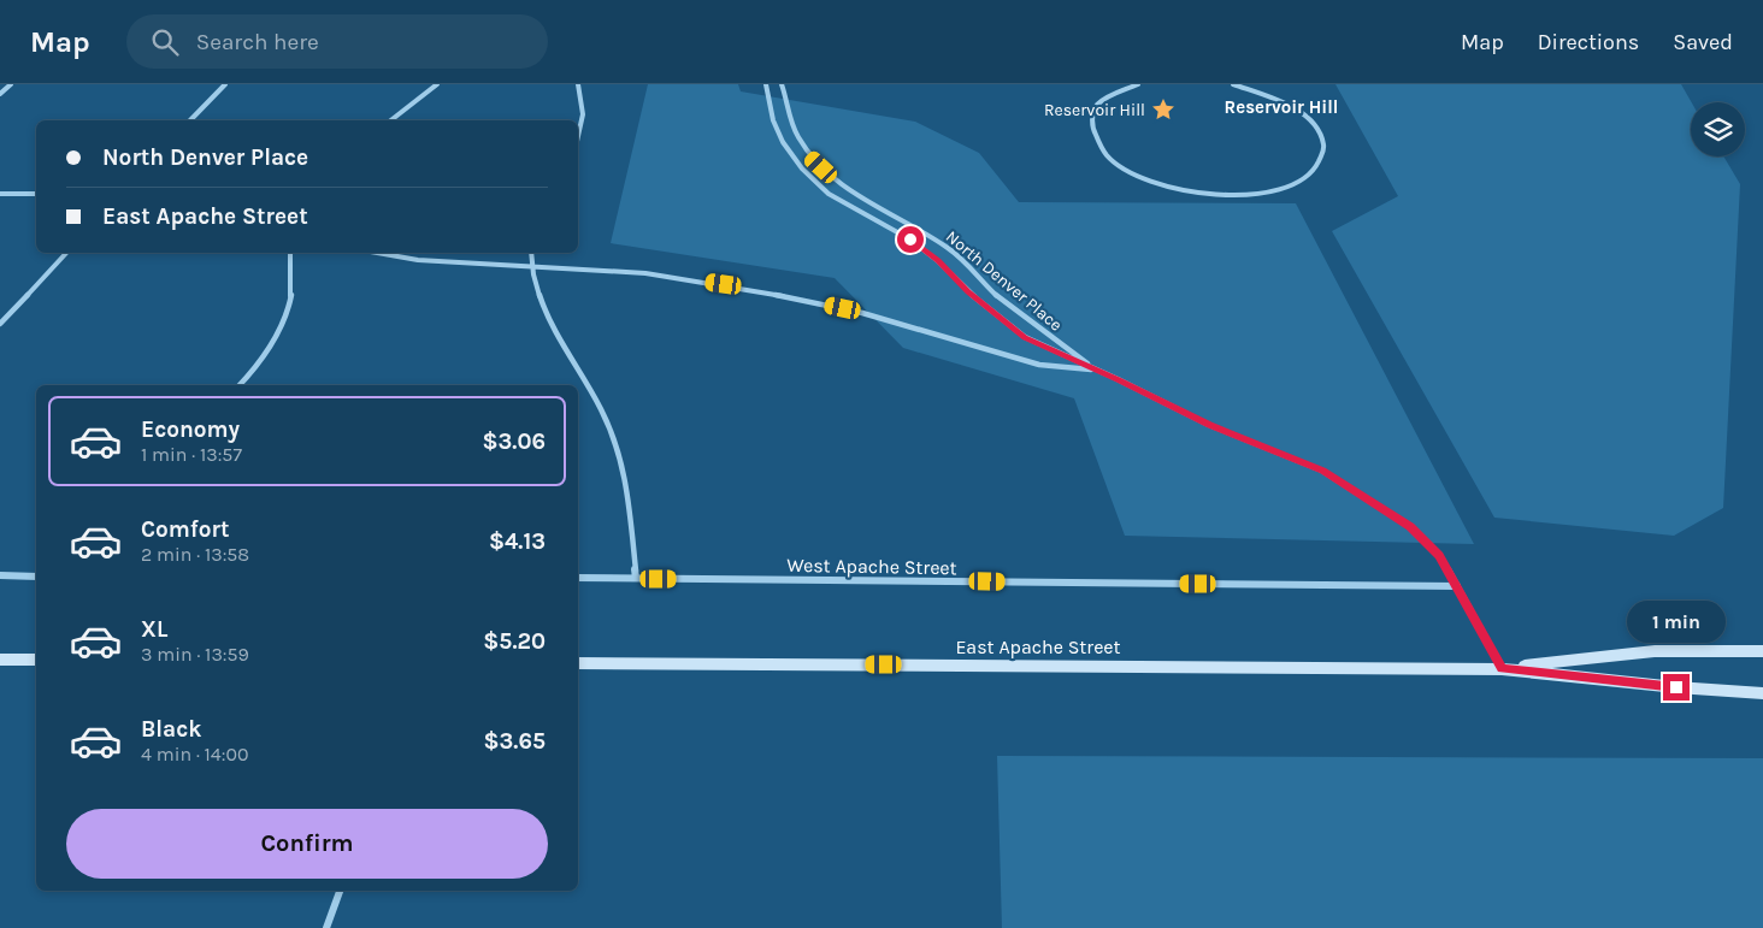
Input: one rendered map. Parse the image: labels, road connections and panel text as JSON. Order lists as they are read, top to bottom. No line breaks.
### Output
{"streets":{"main road":["East Apache Street"],"street":["North Denver Place","West Apache Street"]},"crossings":[["North Denver Place","West Apache Street"],["North Denver Place","East Apache Street"]],"districts":["Reservoir Hill"],"places":{"place":["Reservoir Hill"]},"page":{"header":"Map","search":"Search here","nav":["Map","Directions","Saved"],"banner":["North Denver Place","East Apache Street"],"list":[{"name":"Economy","note":"1 min · 13:57","value":"$3.06"},{"name":"Comfort","note":"2 min · 13:58","value":"$4.13"},{"name":"XL","note":"3 min · 13:59","value":"$5.20"},{"name":"Black","note":"4 min · 14:00","value":"$3.65"}],"bubble":"1 min","buttons":"Confirm"}}
